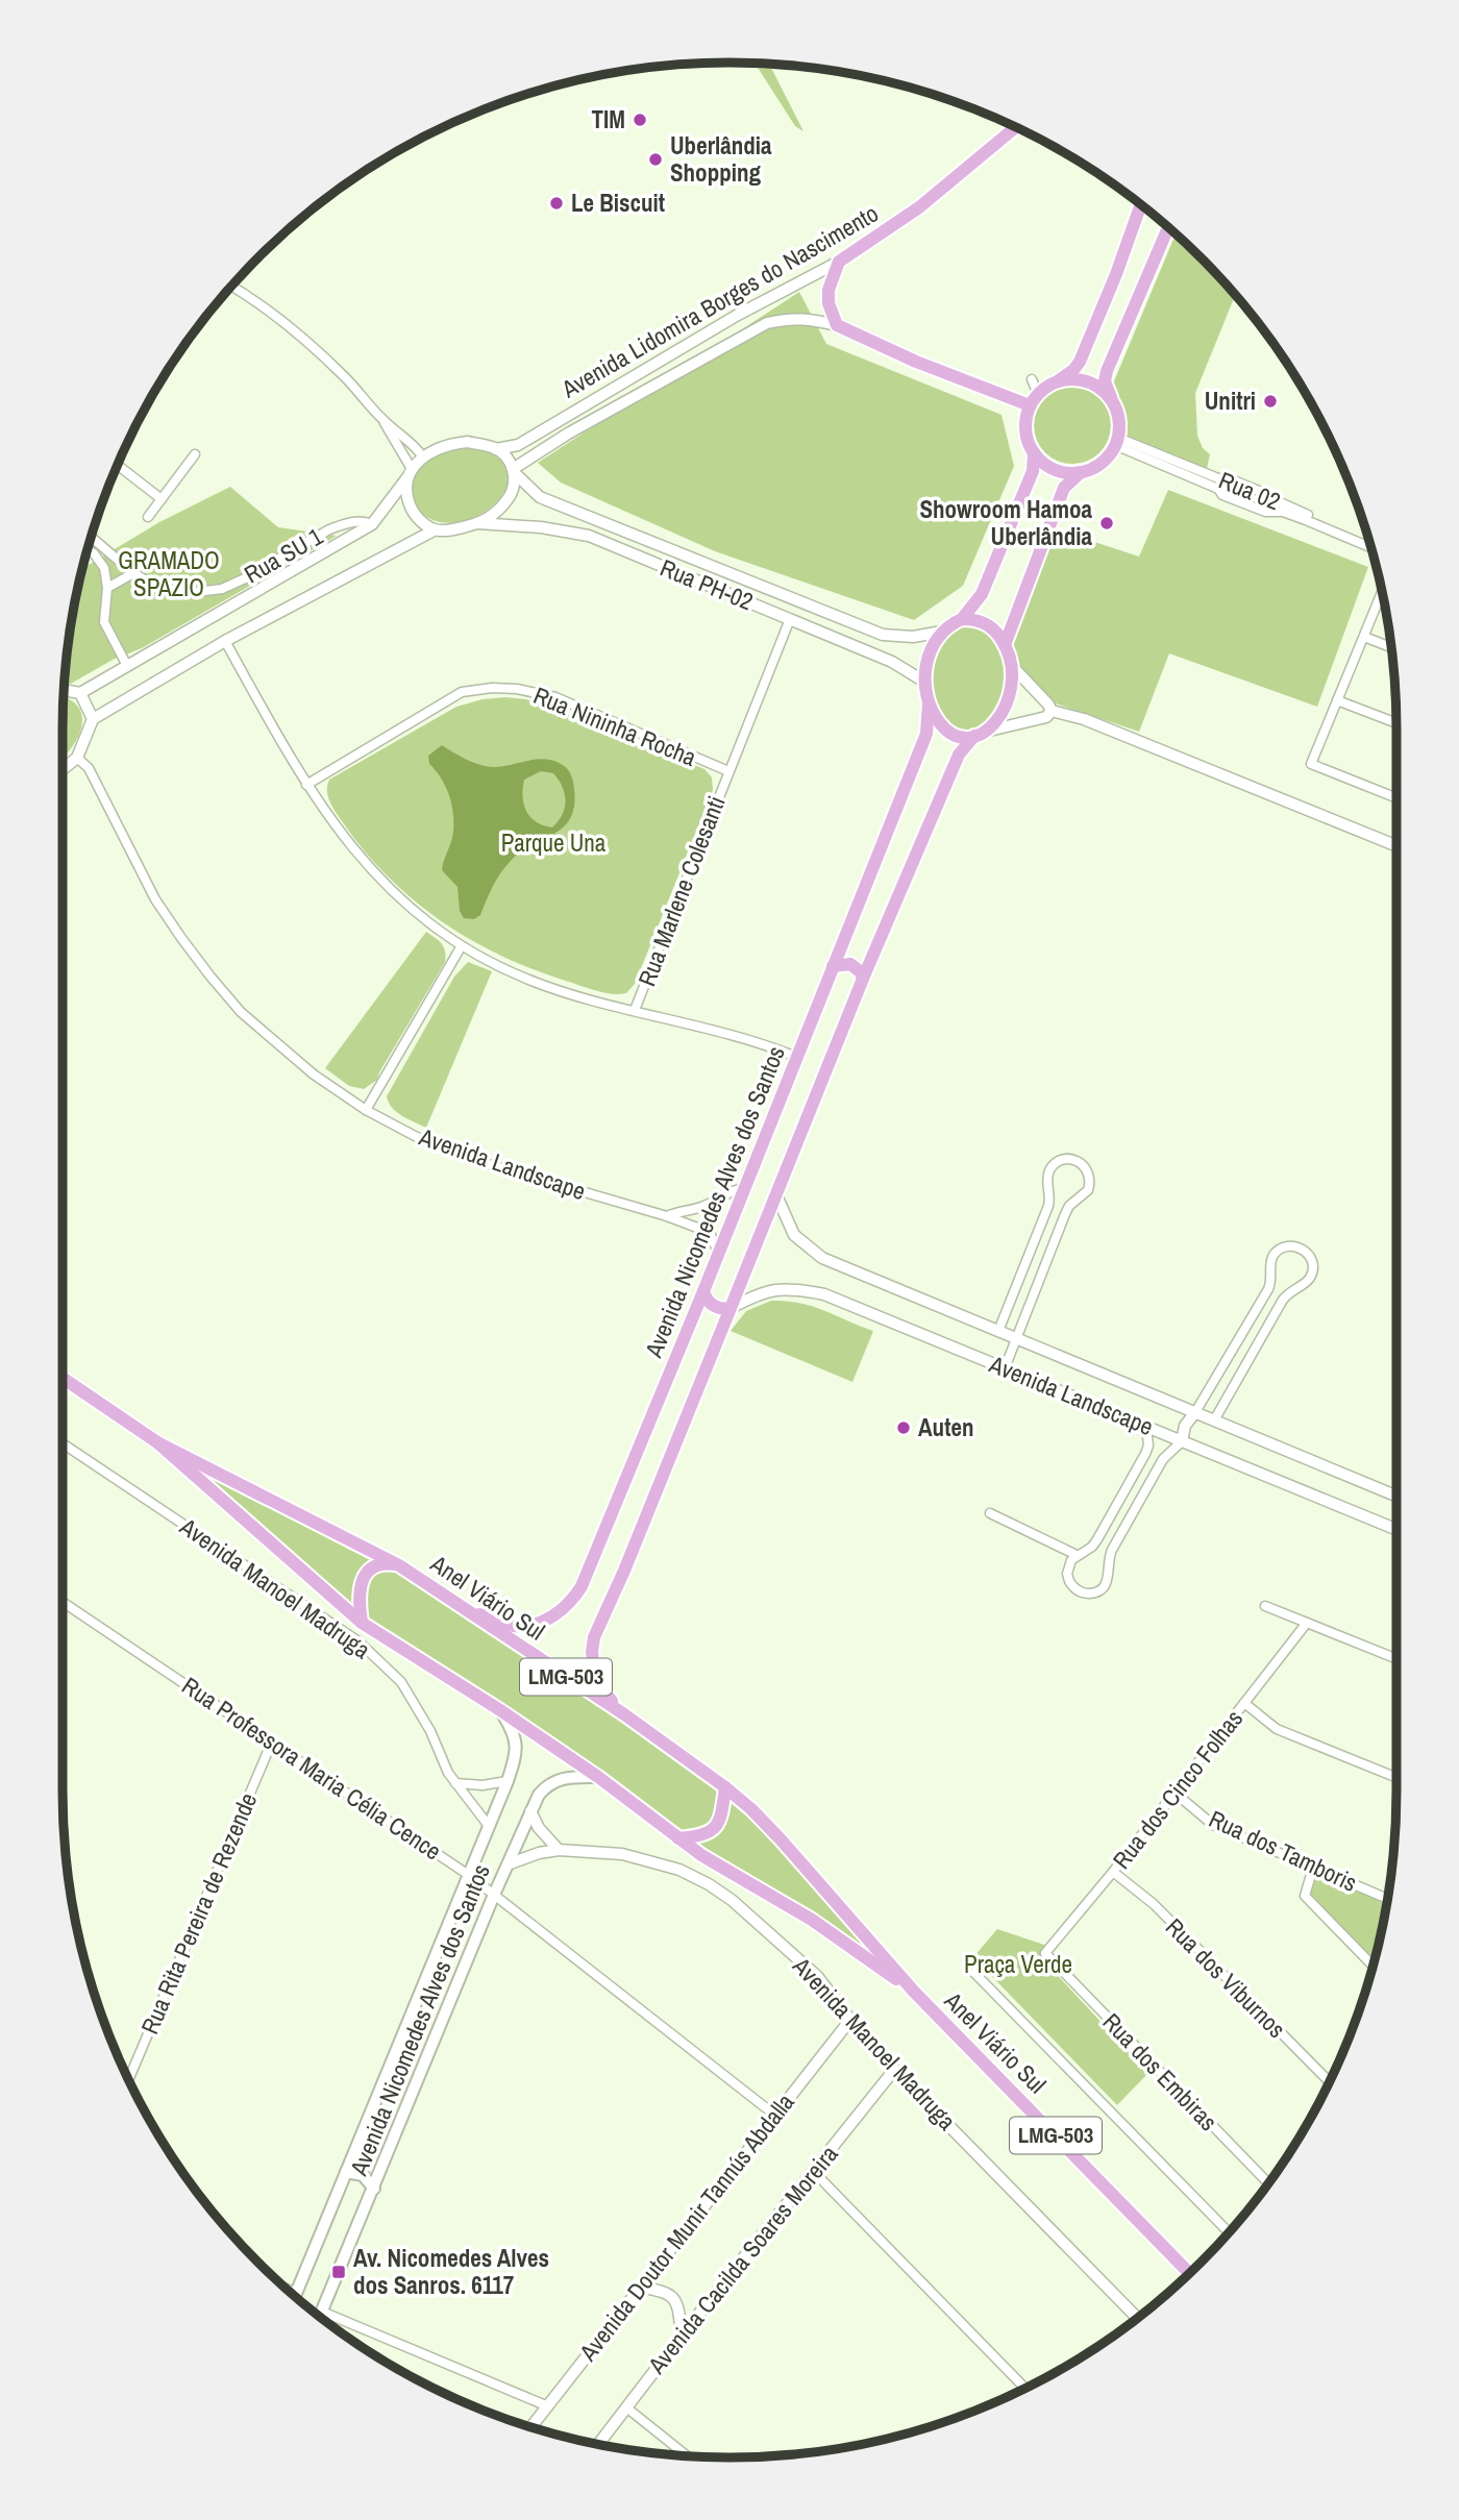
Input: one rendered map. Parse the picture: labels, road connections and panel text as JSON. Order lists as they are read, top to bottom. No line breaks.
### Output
{"streets":{"main road":["Avenida Lidomira Borges do Nascimento","Avenida Nicomedes Alves dos Santos","Anel Viário Sul","LMG-503"],"street":["Rua 02","Rua SU 1","Rua PH-02","Rua Nininha Rocha","Rua Marlene Colesanti","Avenida Landscape","Avenida Manoel Madruga","Rua Professora Maria Célia Cence","Rua dos Cinco Folhas","Rua dos Tamboris","Rua Rita Pereira de Rezende","Rua dos Viburnos","Rua dos Embiras","Avenida Doutor Munir Tannús Abdalla","Avenida Cacilda Soares Moreira"]},"crossings":[["Avenida Lidomira Borges do Nascimento","Rua PH-02"],["Rua PH-02","Rua Marlene Colesanti"],["Rua PH-02","Avenida Nicomedes Alves dos Santos"],["Rua Nininha Rocha","Rua Marlene Colesanti"],["Avenida Landscape","Avenida Nicomedes Alves dos Santos"],["Avenida Nicomedes Alves dos Santos","Avenida Manoel Madruga"],["Avenida Nicomedes Alves dos Santos","Anel Viário Sul"],["Avenida Nicomedes Alves dos Santos","Rua Professora Maria Célia Cence"],["Avenida Manoel Madruga","Avenida Doutor Munir Tannús Abdalla"],["Avenida Manoel Madruga","Avenida Cacilda Soares Moreira"],["Rua Professora Maria Célia Cence","Rua Rita Pereira de Rezende"],["Rua Professora Maria Célia Cence","Avenida Doutor Munir Tannús Abdalla"],["Rua dos Cinco Folhas","Rua dos Tamboris"],["Rua dos Cinco Folhas","Rua dos Viburnos"],["Rua dos Cinco Folhas","Rua dos Embiras"]],"parks":["GRAMADO SPAZIO","Parque Una","Praça Verde"],"places":{"other":["TIM","Uberlândia Shopping","Le Biscuit","Unitri","Showroom Hamoa Uberlândia","Auten"],"transit":["Av. Nicomedes Alves dos Sanros. 6117"]}}
